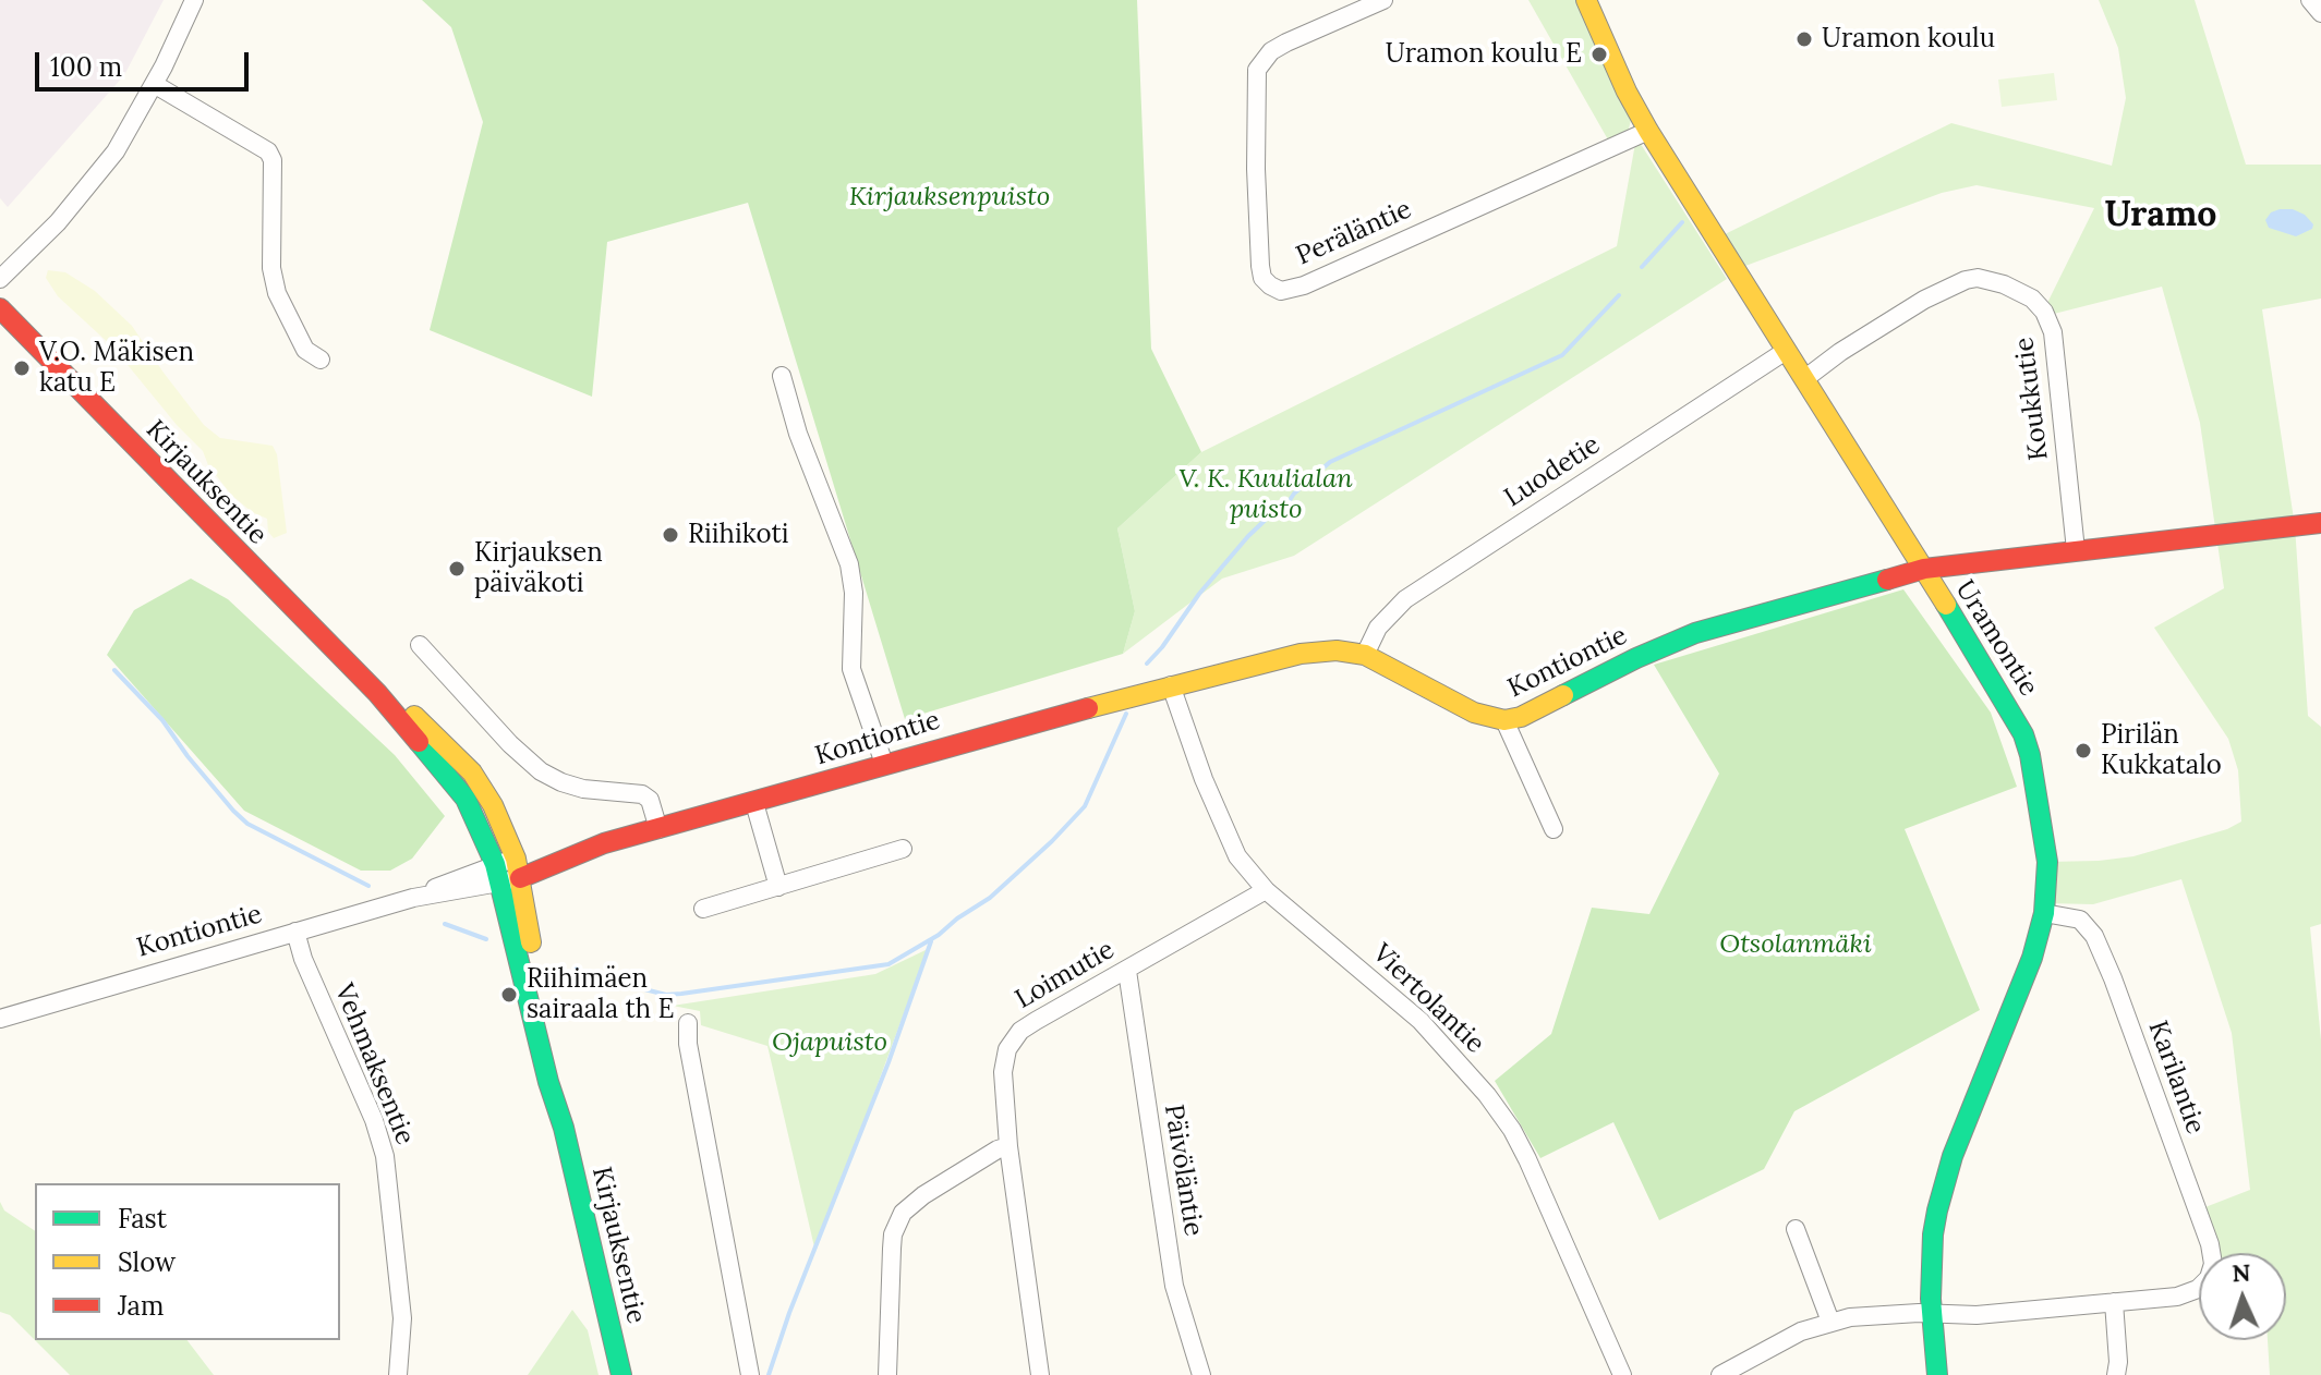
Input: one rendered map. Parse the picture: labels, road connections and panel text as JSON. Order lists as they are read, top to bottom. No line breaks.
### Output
{"streets":{"street":["Peräläntie","Koukkutie","Luodetie","Kirjauksentie","Uramontie","Kontiontie","Loimutie","Viertolantie","Vehmaksentie","Karilantie","Päivöläntie"]},"crossings":[["Peräläntie","Uramontie"],["Koukkutie","Uramontie"],["Koukkutie","Kontiontie"],["Luodetie","Uramontie"],["Luodetie","Kontiontie"],["Kirjauksentie","Kontiontie"],["Uramontie","Kontiontie"],["Uramontie","Karilantie"],["Kontiontie","Viertolantie"],["Kontiontie","Vehmaksentie"],["Loimutie","Viertolantie"],["Loimutie","Päivöläntie"]],"districts":["Uramo"],"parks":["Kirjauksenpuisto","V. K. Kuulialan puisto","Otsolanmäki","Ojapuisto"],"places":["Uramon koulu","Uramon koulu E","V.O. Mäkisen katu E","Riihikoti","Kirjauksen päiväkoti","Pirilän Kukkatalo","Riihimäen sairaala th E"],"legend":["Fast","Slow","Jam"],"scale_bar":"100 m","north":"top"}
